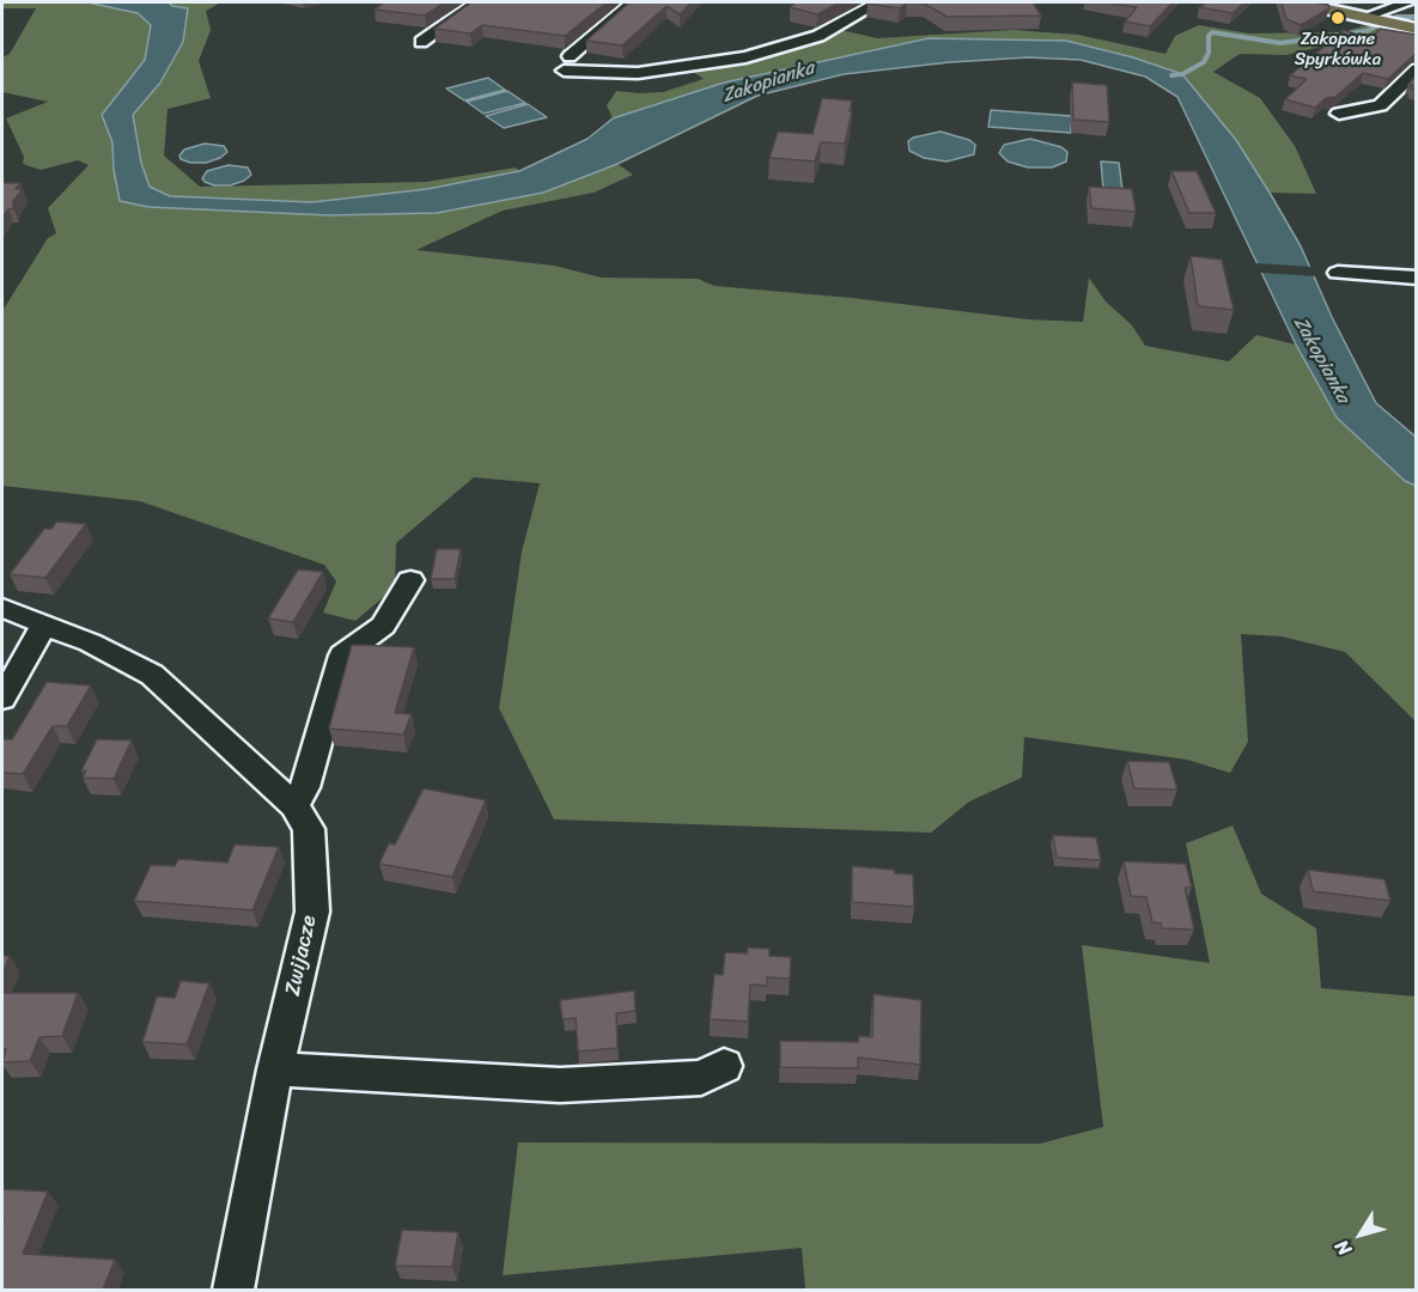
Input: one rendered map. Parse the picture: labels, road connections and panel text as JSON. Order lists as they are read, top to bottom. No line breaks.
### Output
{"streets":{"lane":["Zwijacze"]},"water":["Zakopianka"],"places":["Zakopane Spyrkówka"],"north":"bottom left"}
